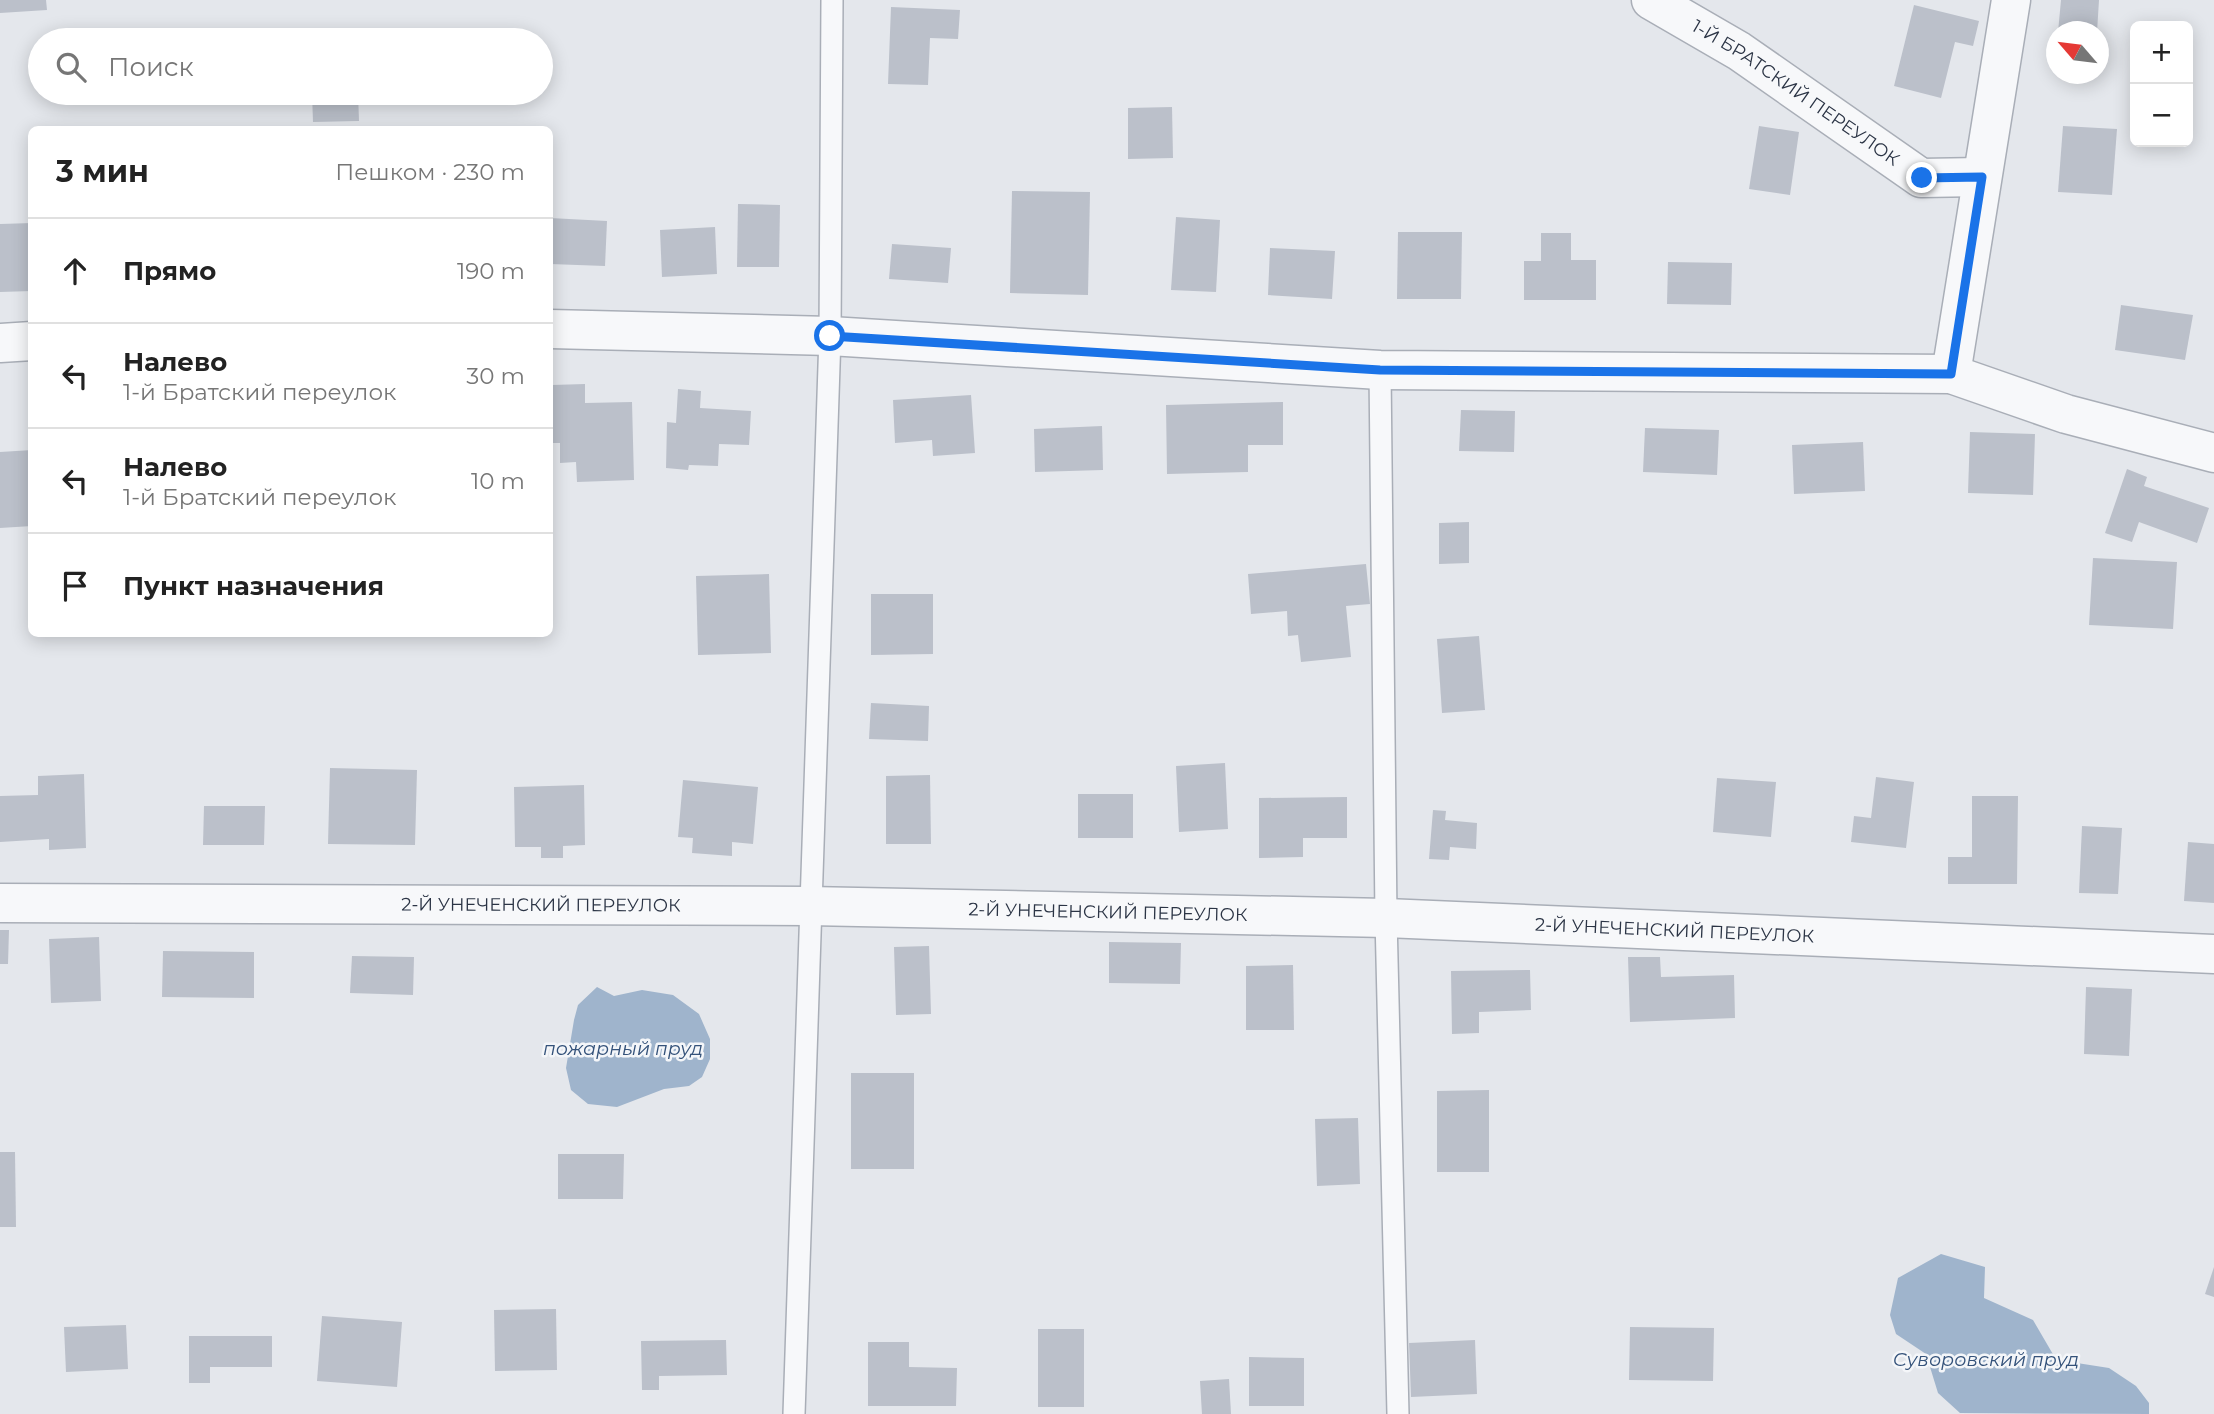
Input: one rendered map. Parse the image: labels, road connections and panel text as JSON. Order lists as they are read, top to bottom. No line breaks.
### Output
{"streets":{"street":["1-Й БРАТСКИЙ ПЕРЕУЛОК","2-Й УНЕЧЕНСКИЙ ПЕРЕУЛОК"]},"water":["пожарный пруд","Суворовский пруд"],"north":"top left","page":{"map_buttons":["+","−"],"search":"Поиск","heading":["3 мин","Пешком · 230 m"],"list":[["Прямо","190 m"],["Налево","1-й Братский переулок","30 m"],["Налево","1-й Братский переулок","10 m"],"Пункт назначения"]}}
